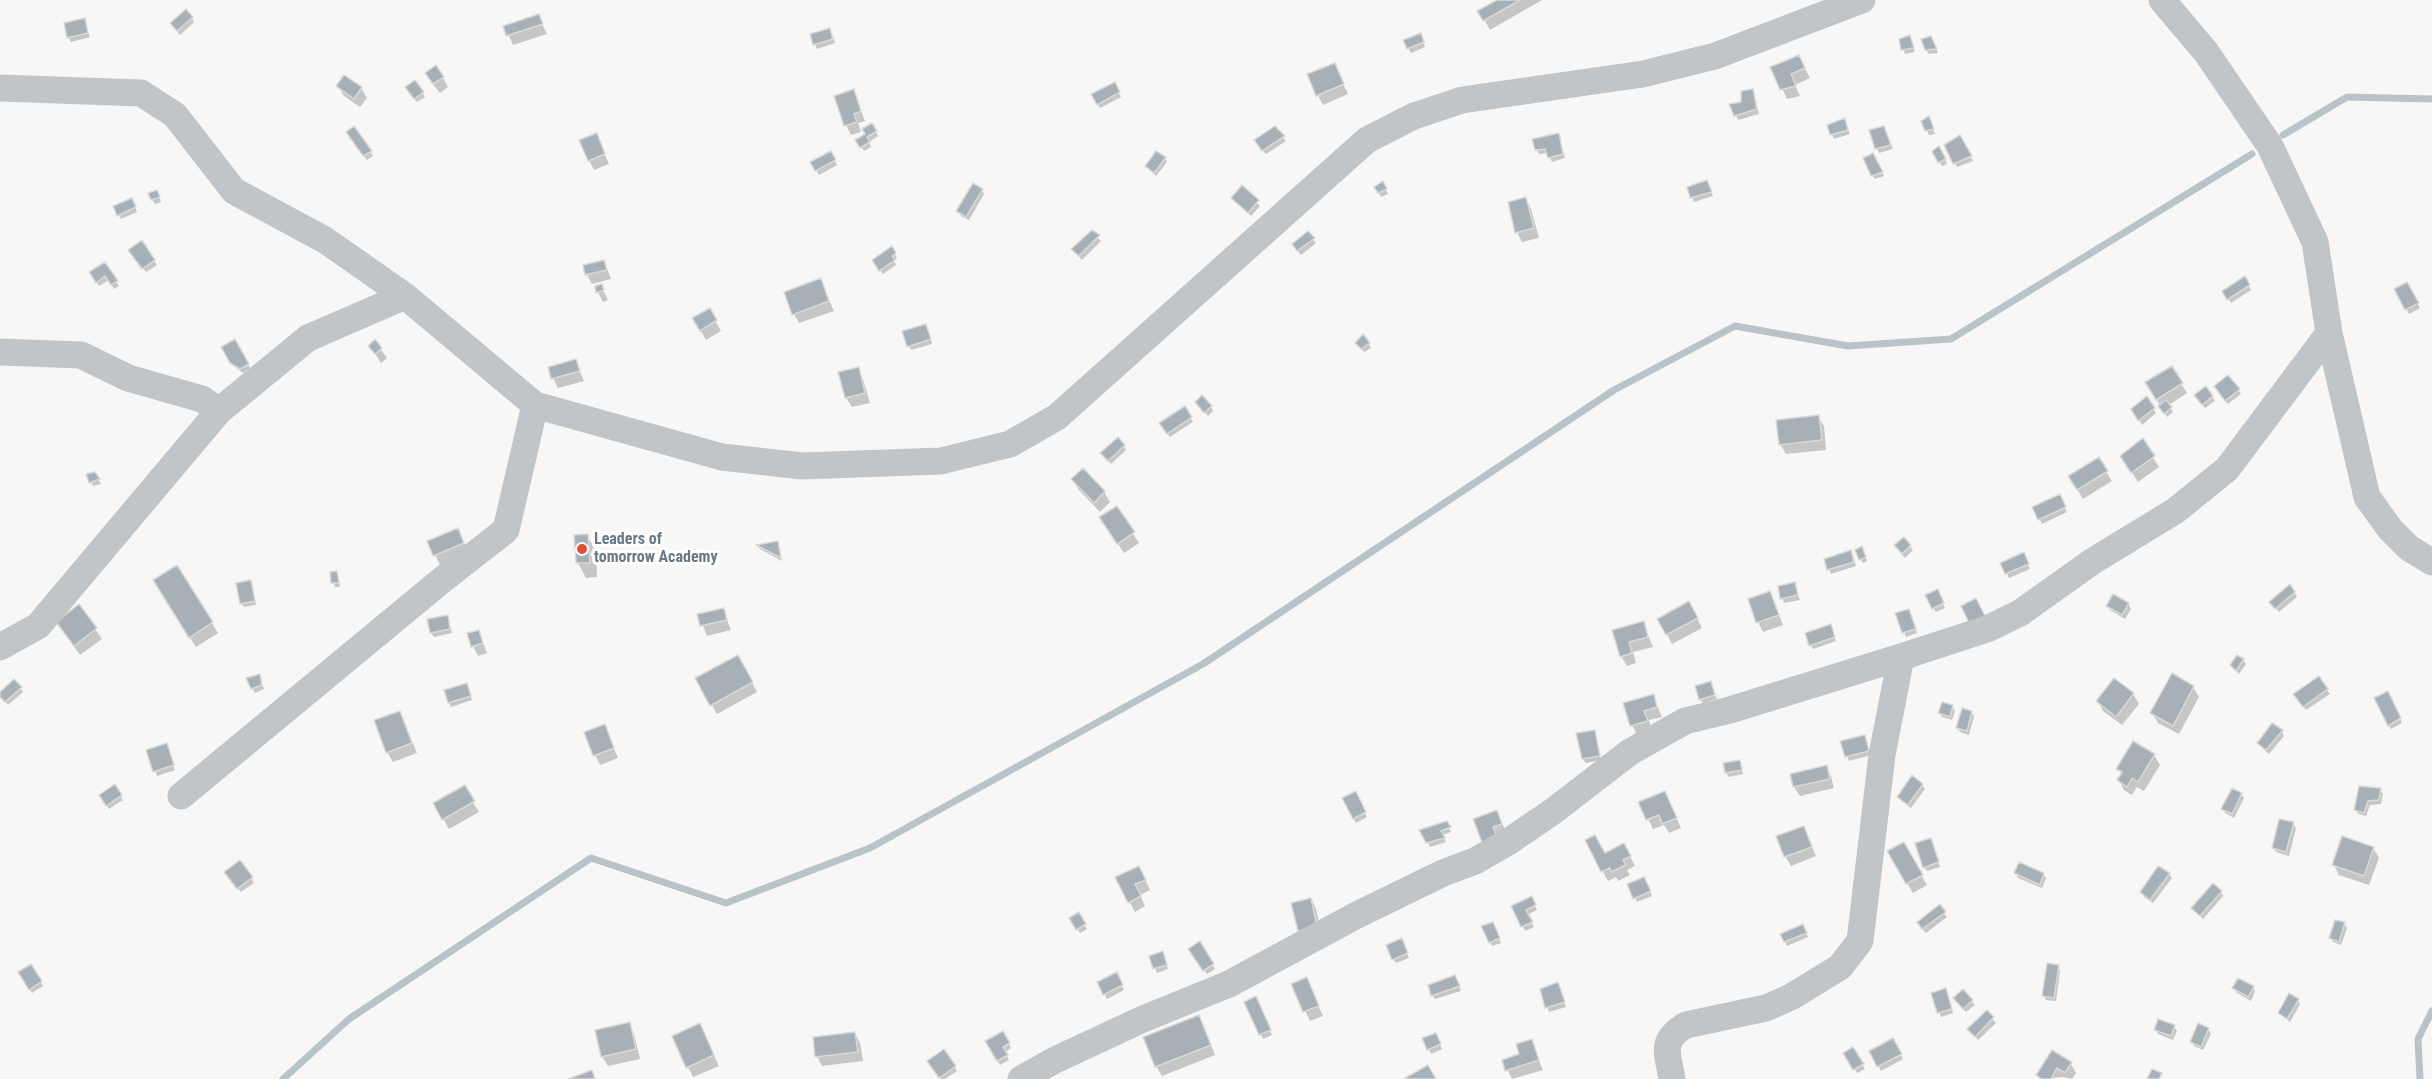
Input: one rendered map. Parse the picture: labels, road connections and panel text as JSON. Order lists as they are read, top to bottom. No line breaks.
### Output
{"places":["Leaders of tomorrow Academy"]}
